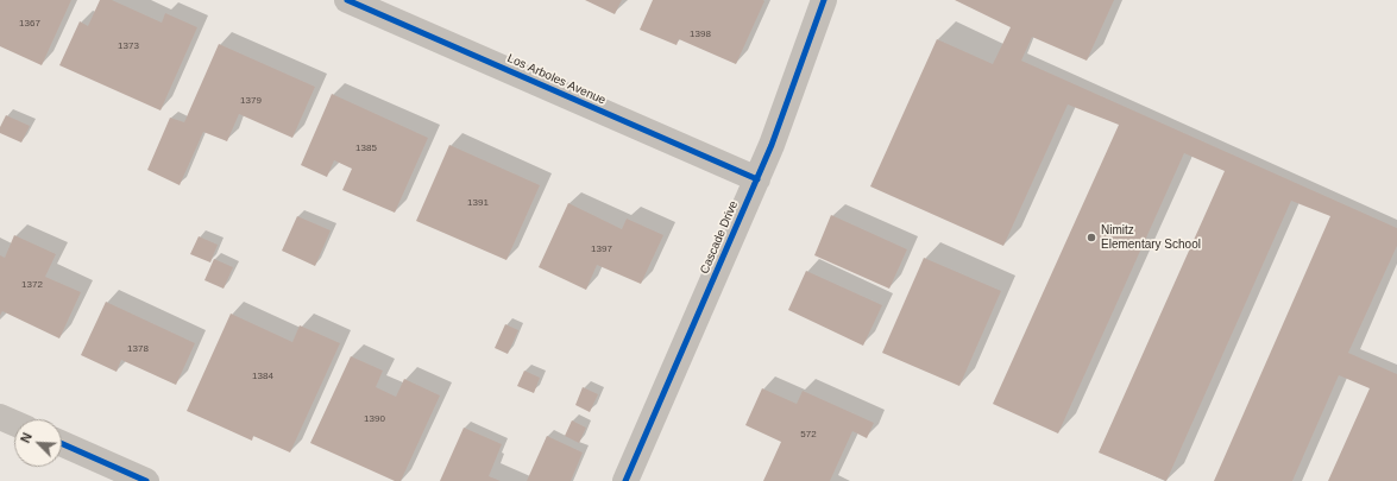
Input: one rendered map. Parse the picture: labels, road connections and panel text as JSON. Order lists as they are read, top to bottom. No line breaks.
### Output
{"streets":{"street":["Los Arboles Avenue","Cascade Drive"]},"crossings":[["Los Arboles Avenue","Cascade Drive"]],"places":["Nimitz Elementary School"],"house_numbers":["1367","1398","1373","1379","1385","1391","1397","1372","1378","1384","1390","572"],"north":"top left"}
